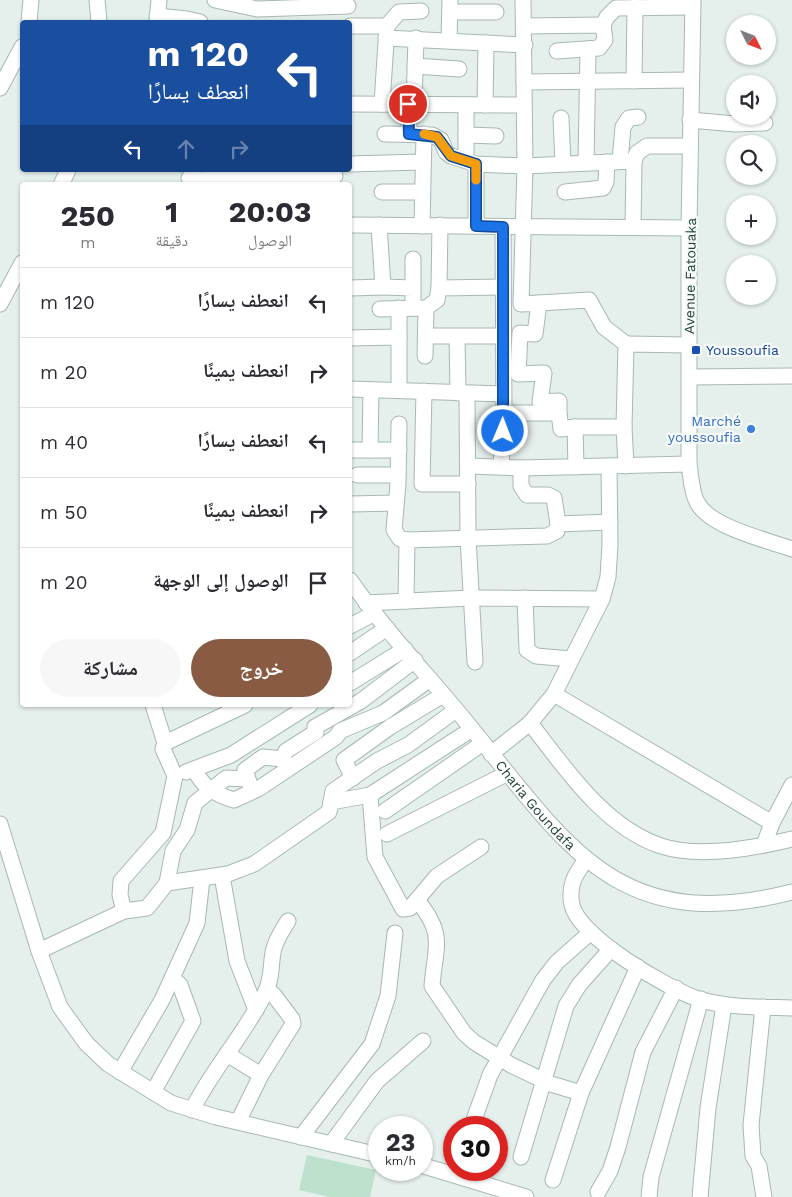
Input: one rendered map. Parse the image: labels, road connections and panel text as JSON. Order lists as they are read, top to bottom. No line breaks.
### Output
{"streets":{"street":["Avenue Fatouaka","Charia Goundafa"]},"places":{"transit":["Youssoufia"],"other":["Marché youssoufia"]},"north":"bottom right","page":{"map_buttons":["+","−"],"turn":["120 m","انعطف يسارًا"],"eta":["20:03","الوصول","1","دقيقة","250","m"],"list":[{"name":"انعطف يسارًا","value":"120 m"},{"name":"انعطف يمينًا","value":"20 m"},{"name":"انعطف يسارًا","value":"40 m"},{"name":"انعطف يمينًا","value":"50 m"},{"name":"الوصول إلى الوجهة","value":"20 m"}],"buttons":["خروج","مشاركة"],"speed":"23 km/h","limit":"30"}}
